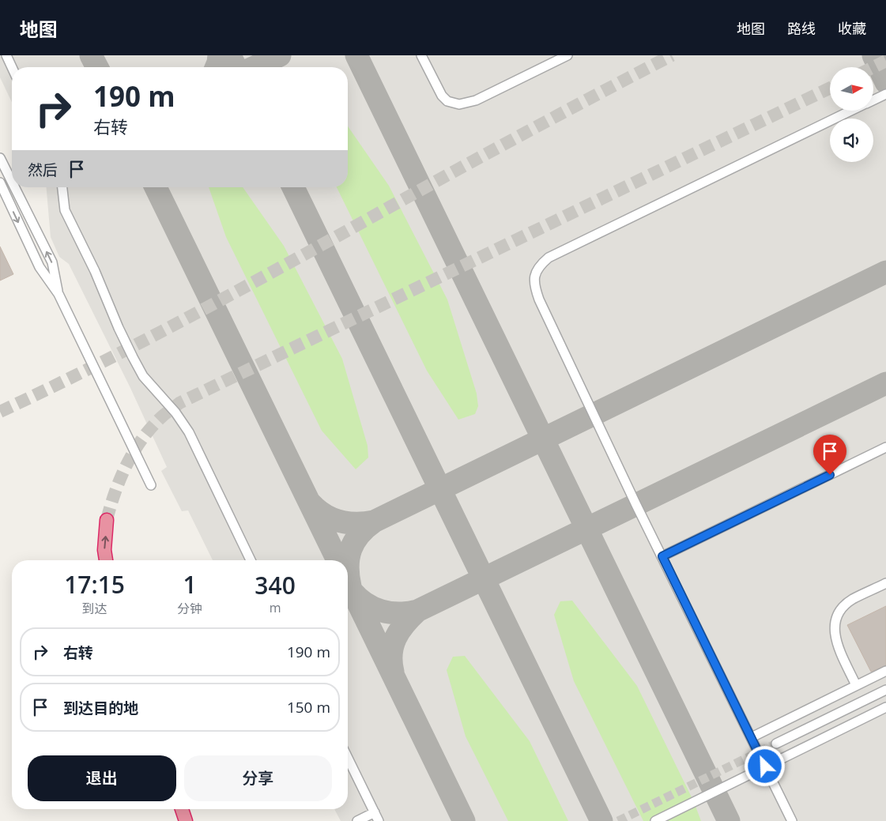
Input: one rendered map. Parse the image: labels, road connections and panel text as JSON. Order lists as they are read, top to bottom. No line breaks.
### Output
{"north":"right","page":{"header":"地图","nav":["地图","路线","收藏"],"turn":["190 m","右转"],"then":"然后","eta":["17:15","到达","1","分钟","340","m"],"list":[{"name":"右转","value":"190 m"},{"name":"到达目的地","value":"150 m"}],"buttons":["退出","分享"]}}
